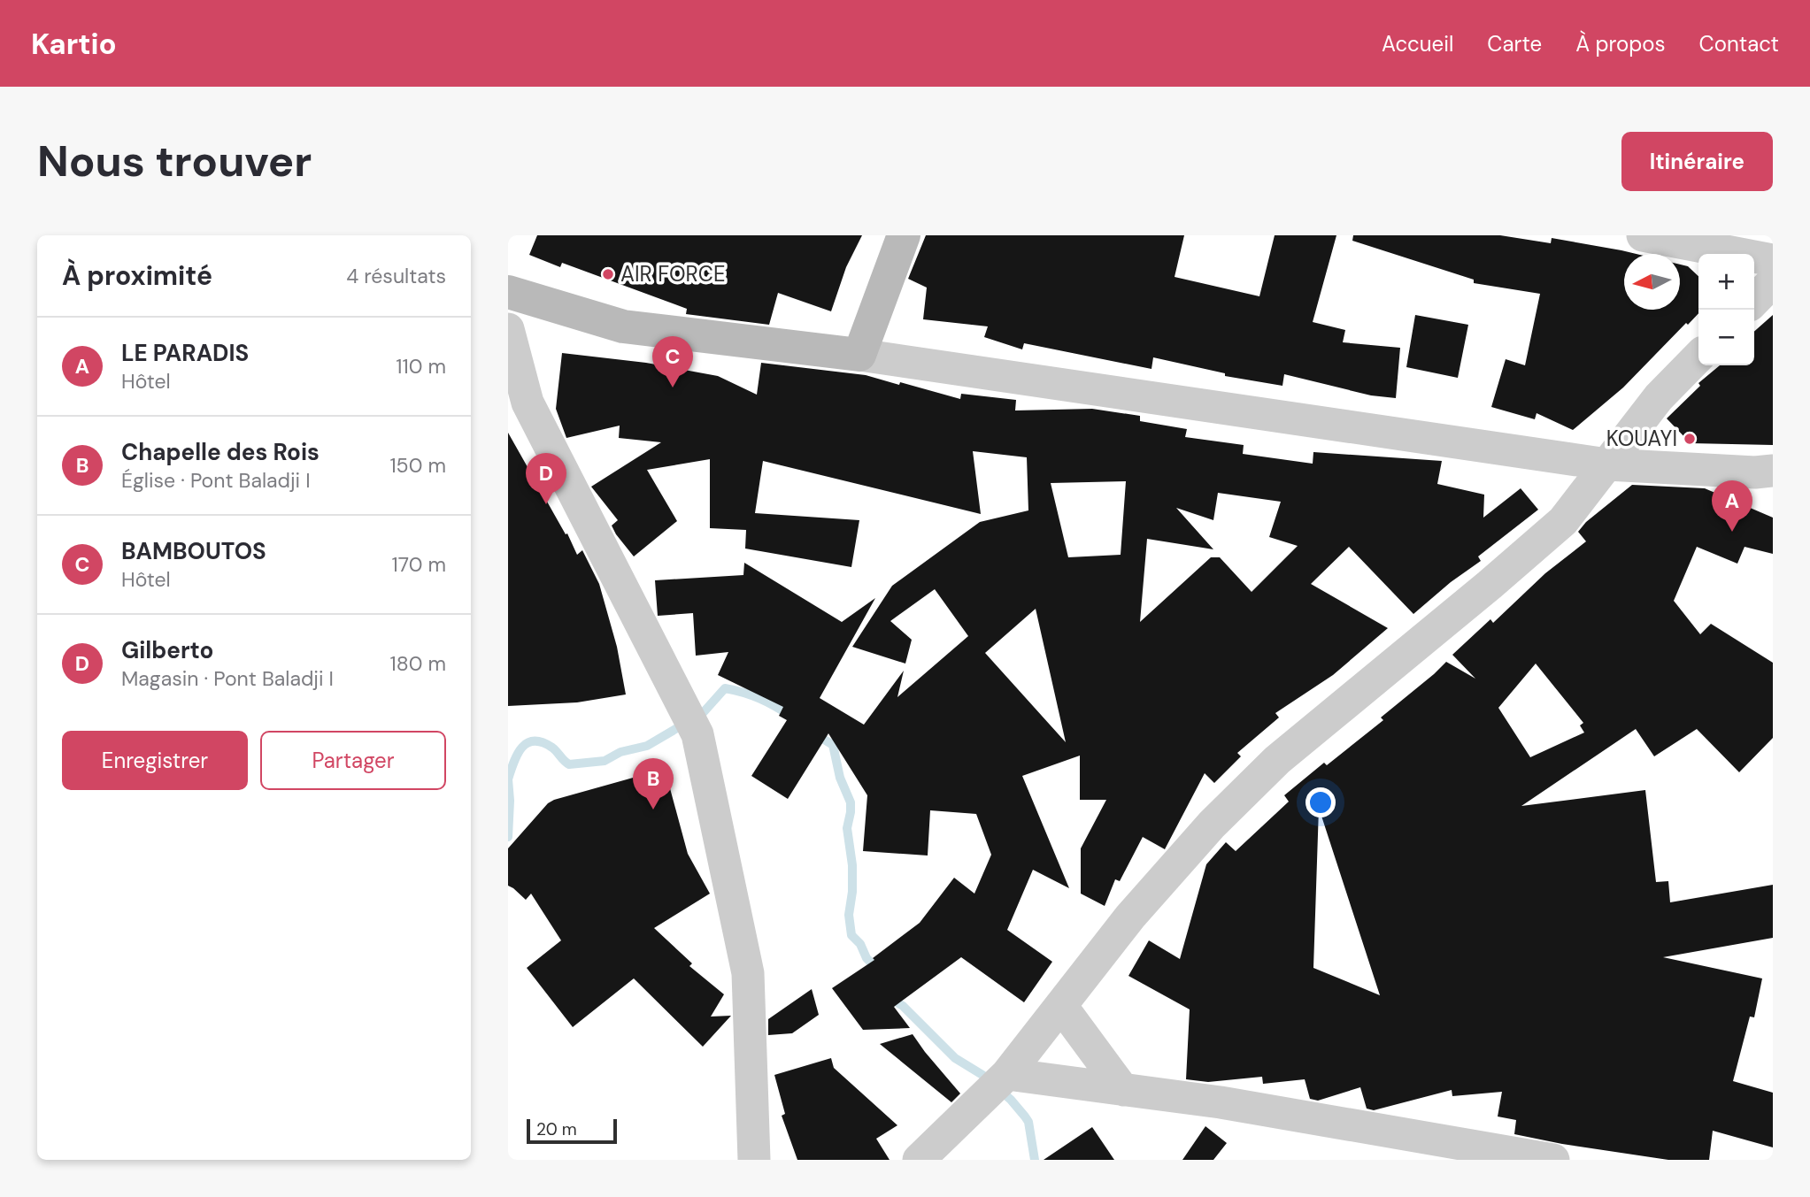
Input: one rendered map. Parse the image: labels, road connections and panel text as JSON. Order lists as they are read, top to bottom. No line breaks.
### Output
{"places":["AIR FORCE","KOUAYI"],"scale_bar":"20 m","north":"left","page":{"header":"Kartio","nav":["Accueil","Carte","À propos","Contact"],"buttons":["Itinéraire",["Enregistrer","Partager"]],"title":"Nous trouver","heading":["À proximité","4 résultats"],"map_buttons":["+","−"],"list":[{"mark":"A","name":"LE PARADIS","note":"Hôtel","value":"110 m"},{"mark":"B","name":"Chapelle des Rois","note":"Église · Pont Baladji I","value":"150 m"},{"mark":"C","name":"BAMBOUTOS","note":"Hôtel","value":"170 m"},{"mark":"D","name":"Gilberto","note":"Magasin · Pont Baladji I","value":"180 m"}],"pins":["C","D","A","B"],"scale":"20 m"}}
